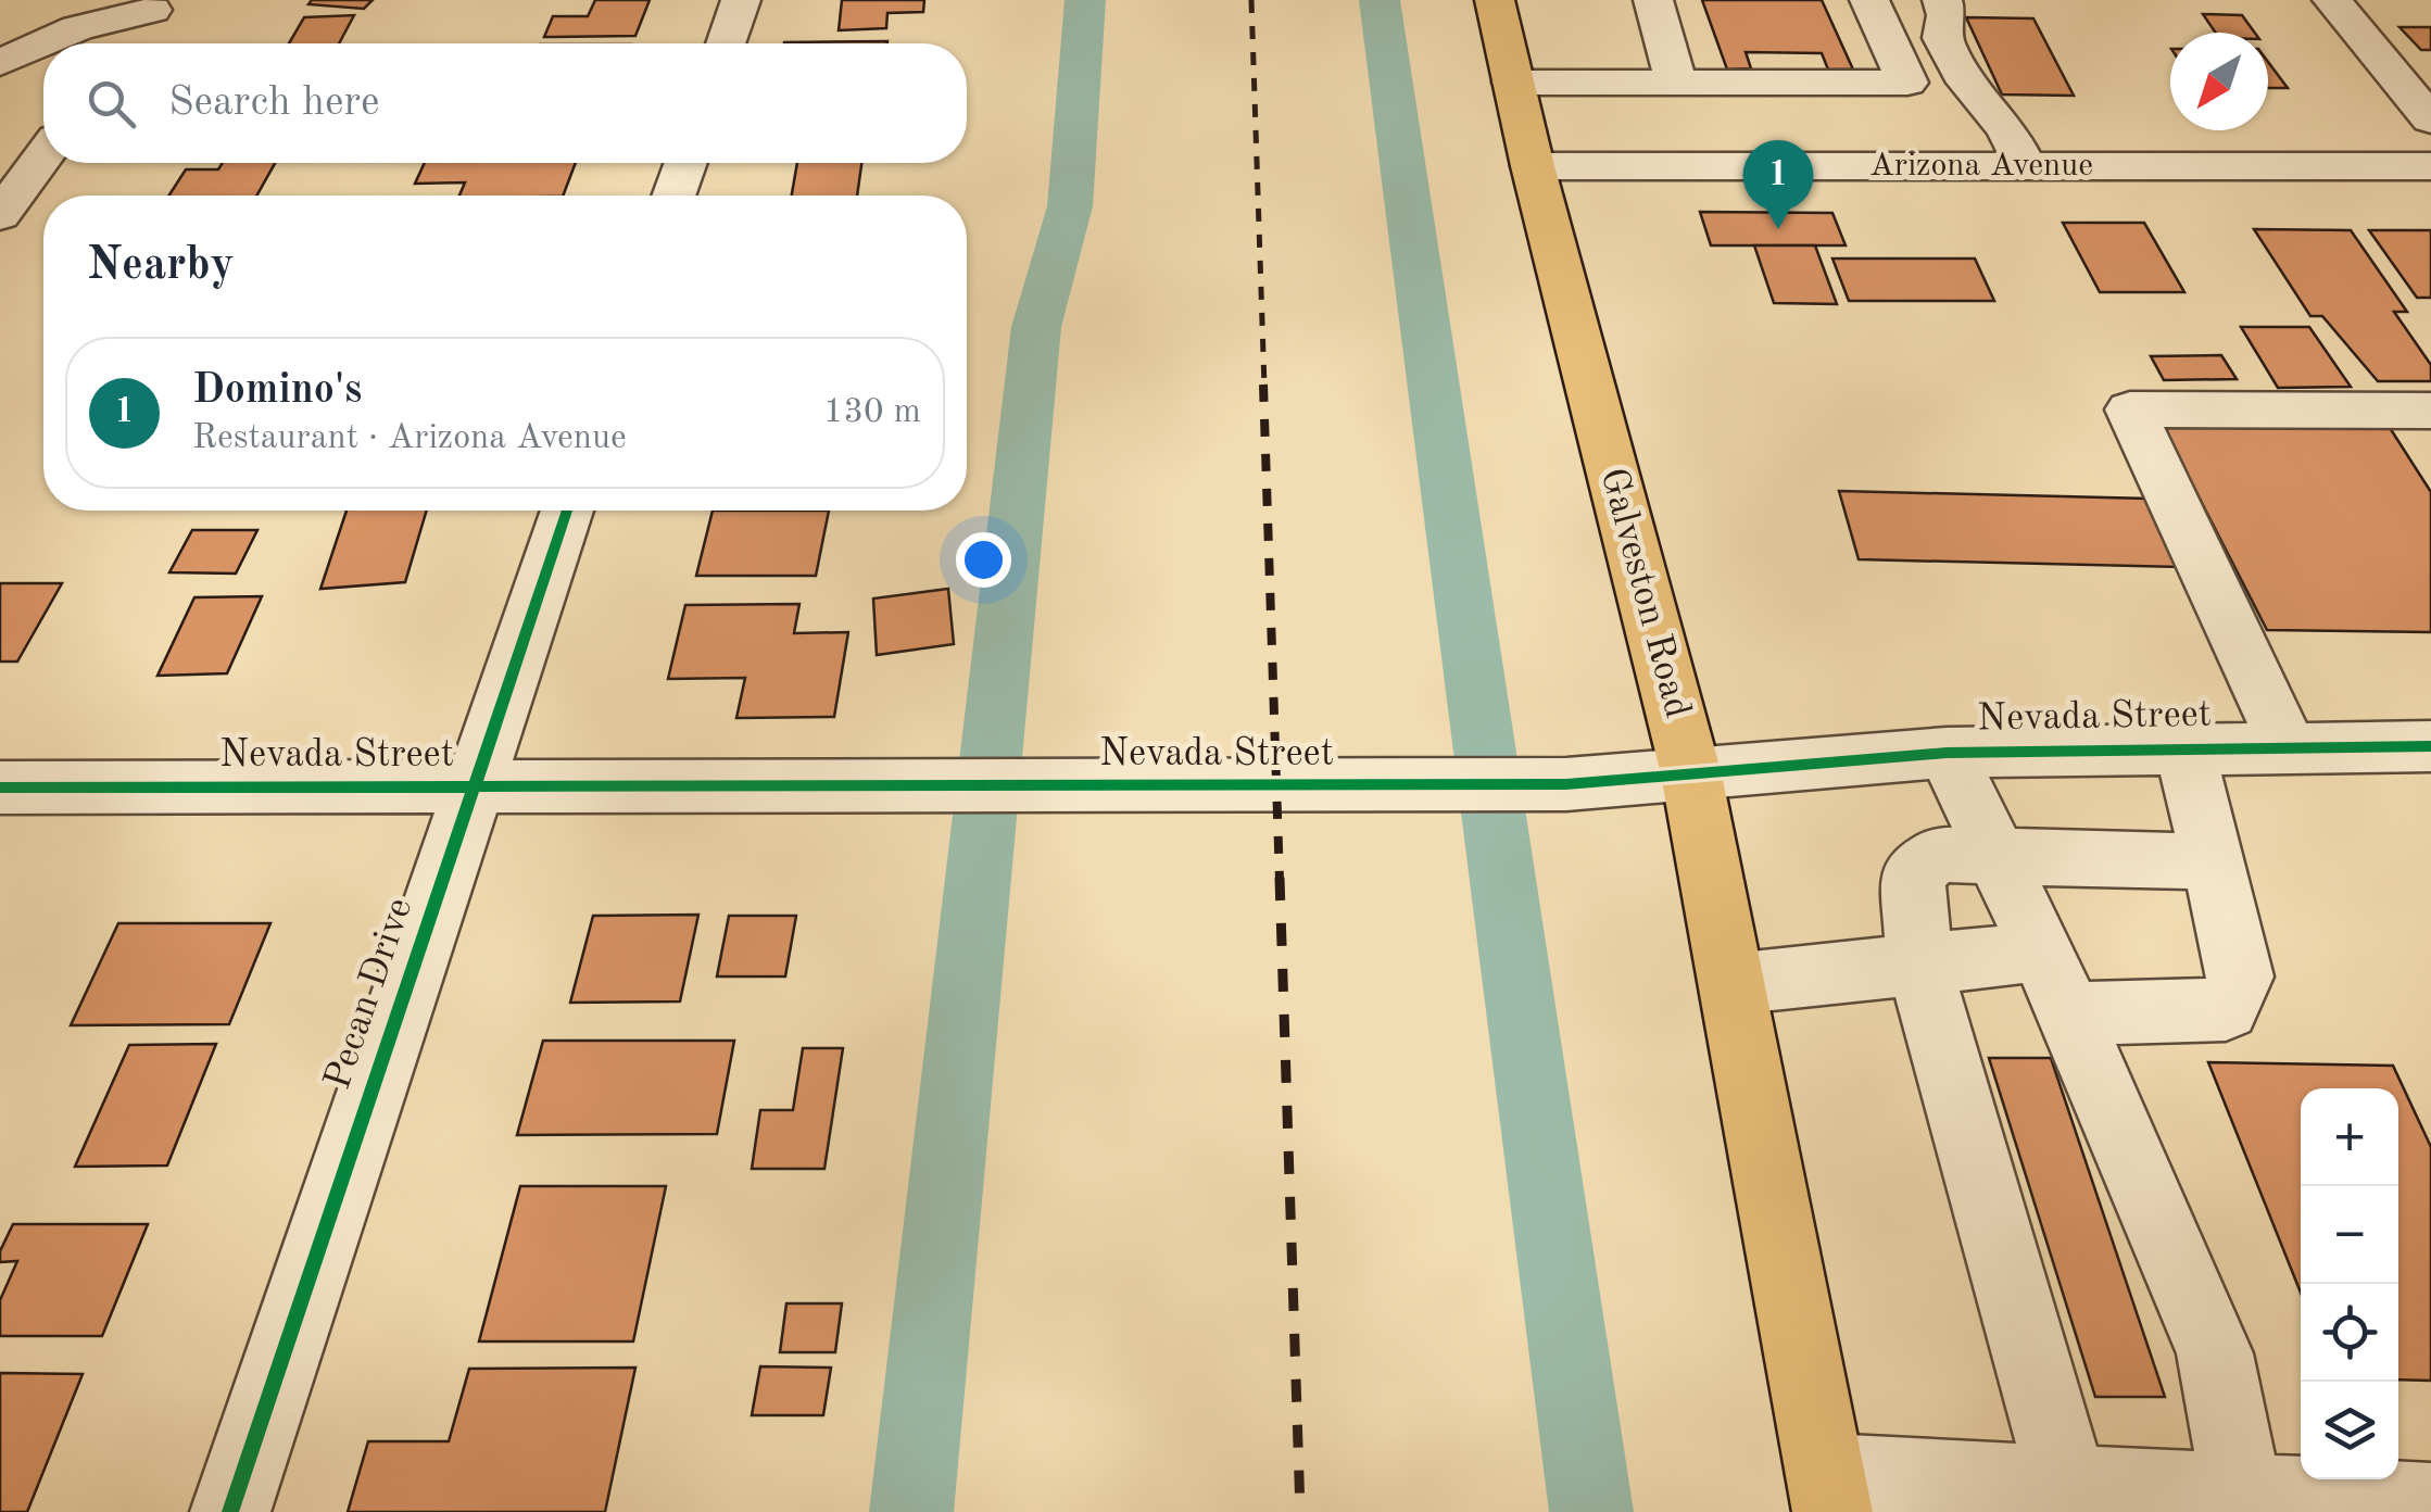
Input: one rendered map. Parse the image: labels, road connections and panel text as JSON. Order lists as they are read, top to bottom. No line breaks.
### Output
{"streets":{"main road":["Galveston Road"],"street":["Arizona Avenue","Nevada Street","Pecan Drive"]},"crossings":[["Arizona Avenue","Galveston Road"],["Galveston Road","Nevada Street"],["Nevada Street","Pecan Drive"]],"north":"bottom left","page":{"search":"Search here","pins":"1","heading":"Nearby","list":[{"mark":"1","name":"Domino's","note":"Restaurant · Arizona Avenue","value":"130 m"}],"map_buttons":["+","−"]}}
